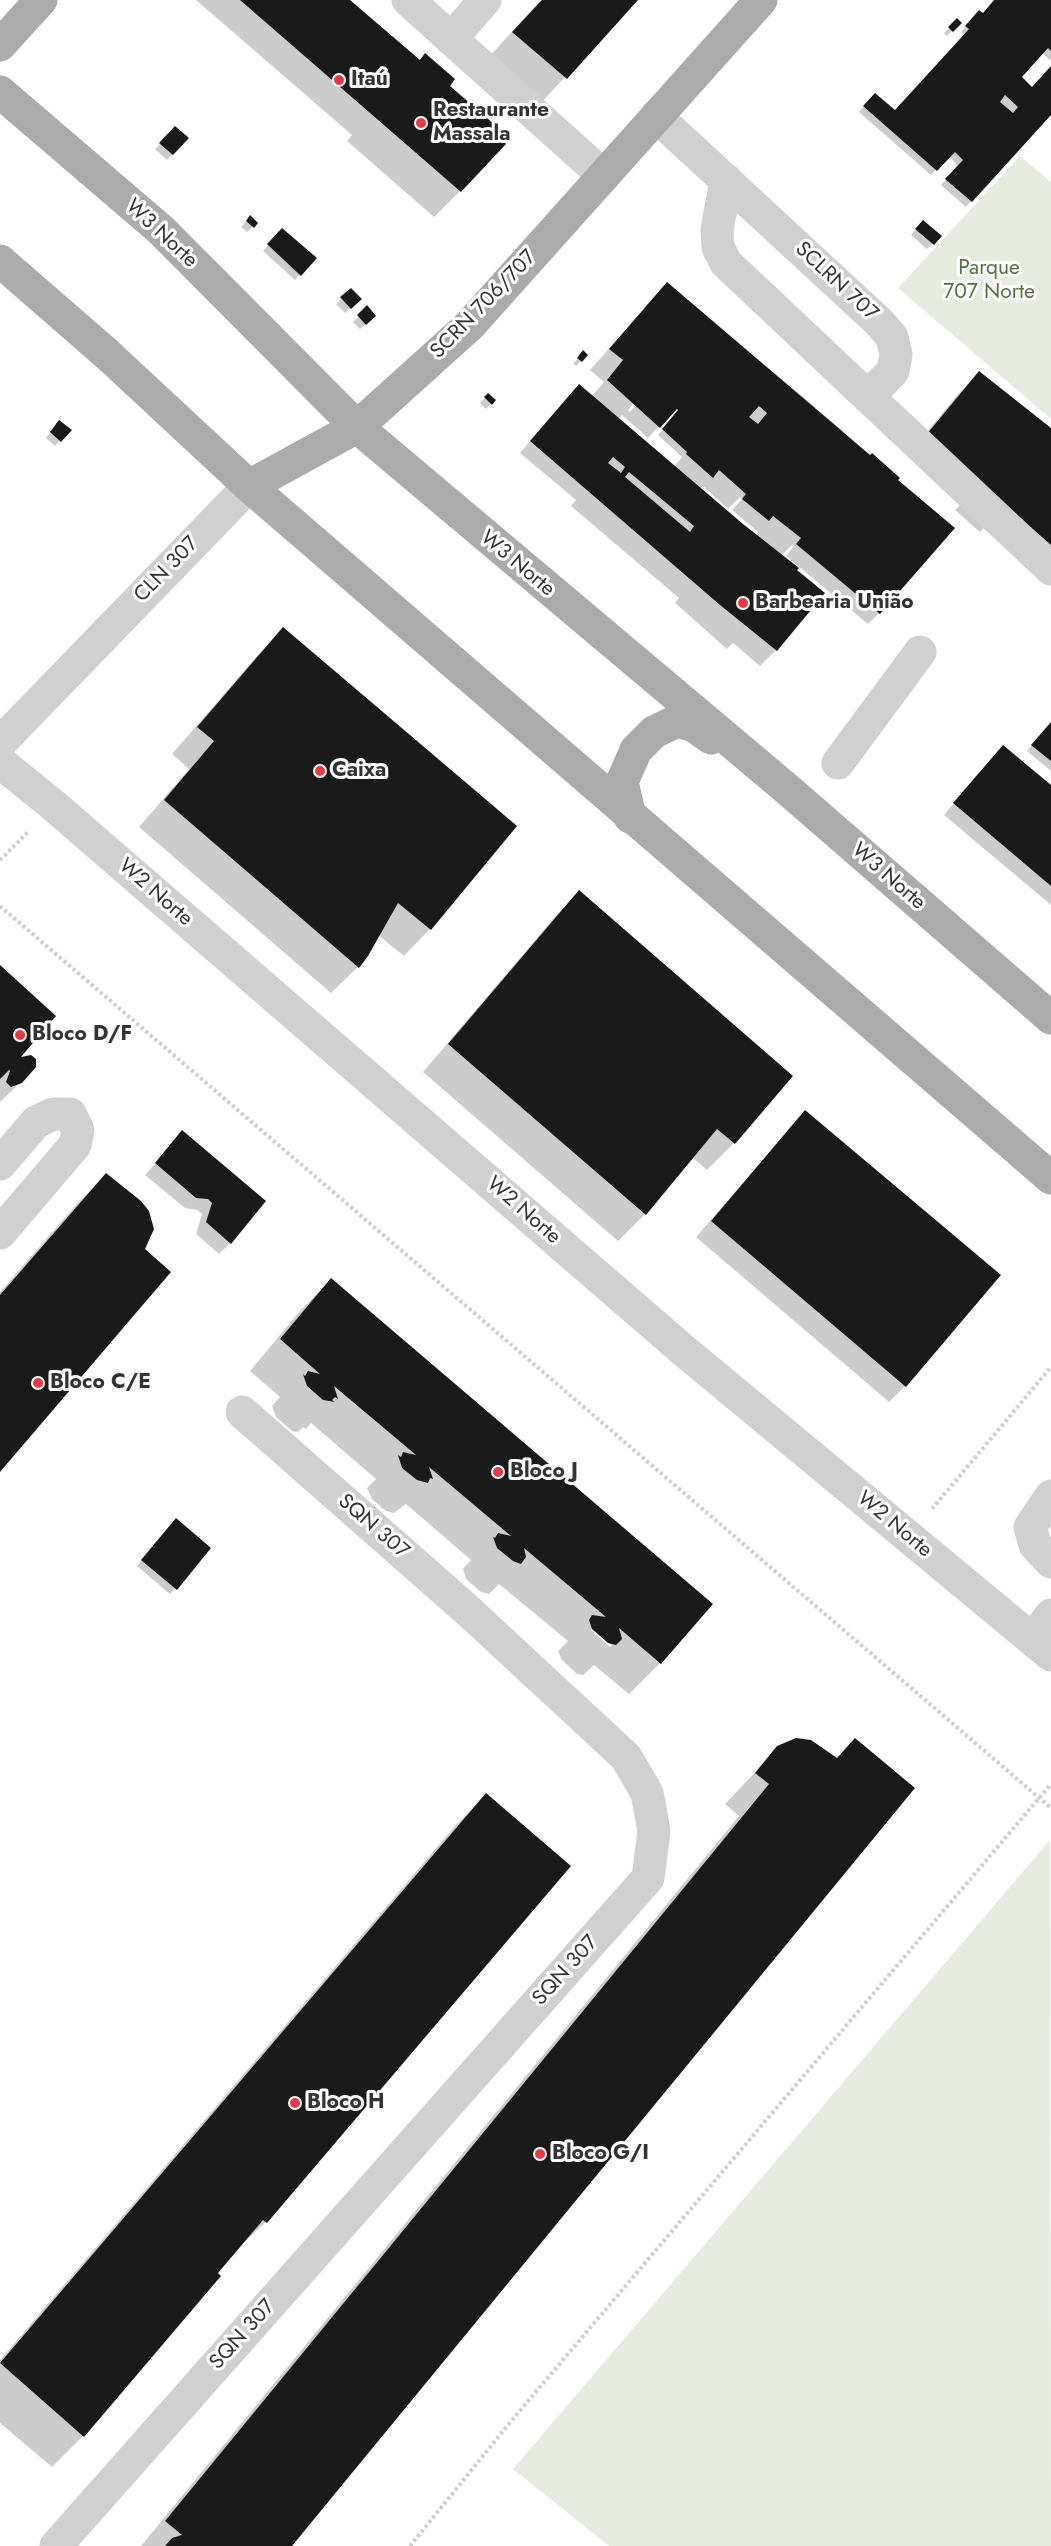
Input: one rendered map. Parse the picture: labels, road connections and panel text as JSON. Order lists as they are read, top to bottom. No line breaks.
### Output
{"streets":{"main road":["W3 Norte","SCRN 706/707","CLN 307"],"street":["SCLRN 707","W2 Norte","SQN 307"]},"crossings":[["W3 Norte","SCRN 706/707"],["W3 Norte","CLN 307"],["SCLRN 707","SCRN 706/707"],["SCRN 706/707","CLN 307"]],"parks":["Parque 707 Norte"],"places":["Itaú","Restaurante Massala","Barbearia União","Caixa","Bloco D/F","Bloco C/E","Bloco J","Bloco H","Bloco G/I"]}
